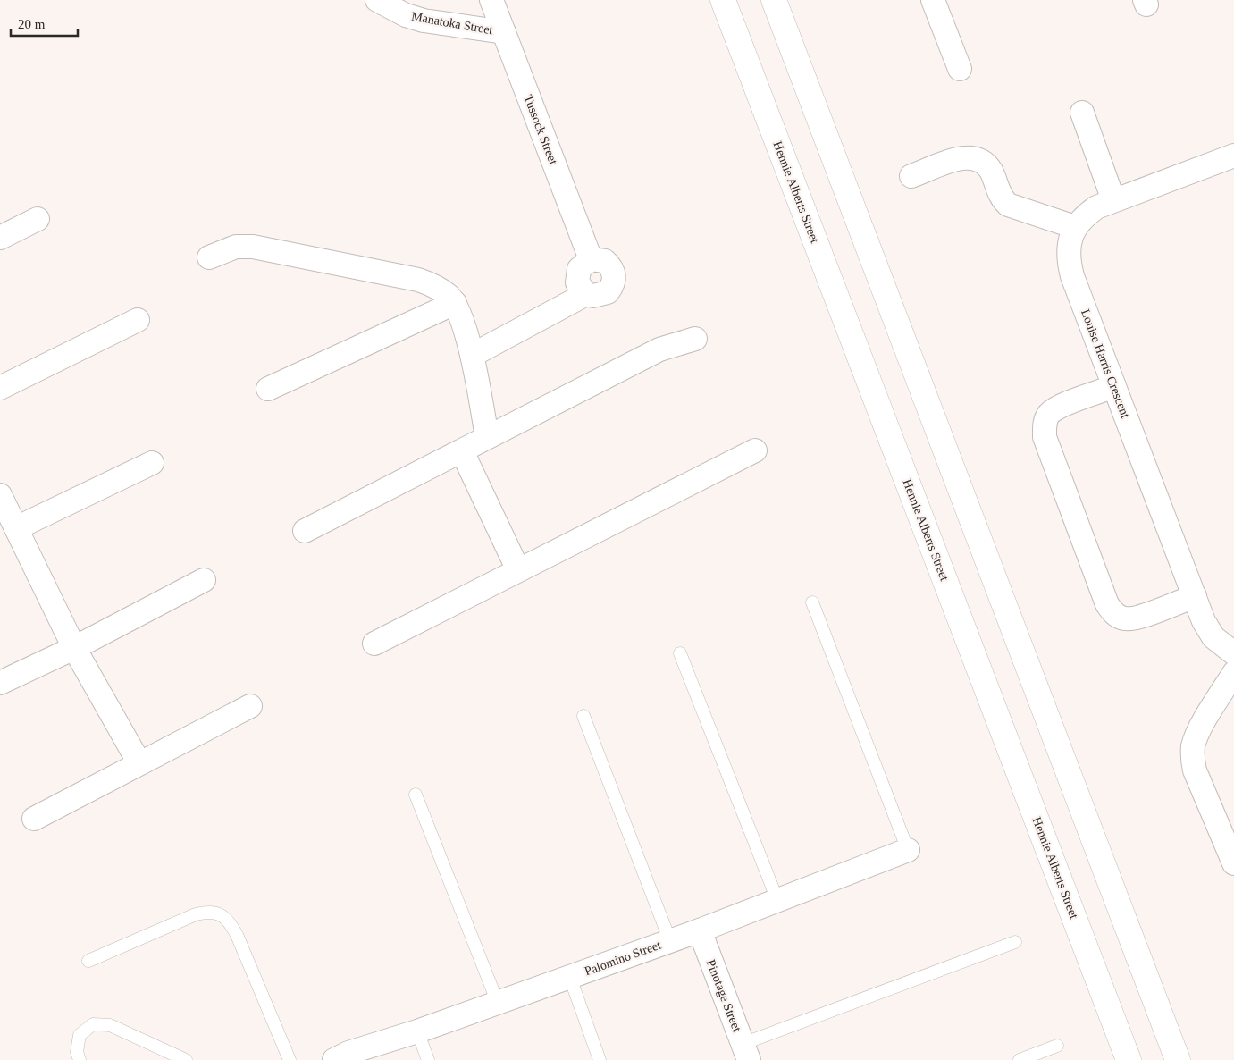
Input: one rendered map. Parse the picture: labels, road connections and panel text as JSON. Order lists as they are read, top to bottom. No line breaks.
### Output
{"streets":{"street":["Manatoka Street","Tussock Street","Hennie Alberts Street","Louise Harris Crescent","Palomino Street","Pinotage Street"]},"crossings":[["Manatoka Street","Tussock Street"],["Palomino Street","Pinotage Street"]],"scale_bar":"20 m"}
